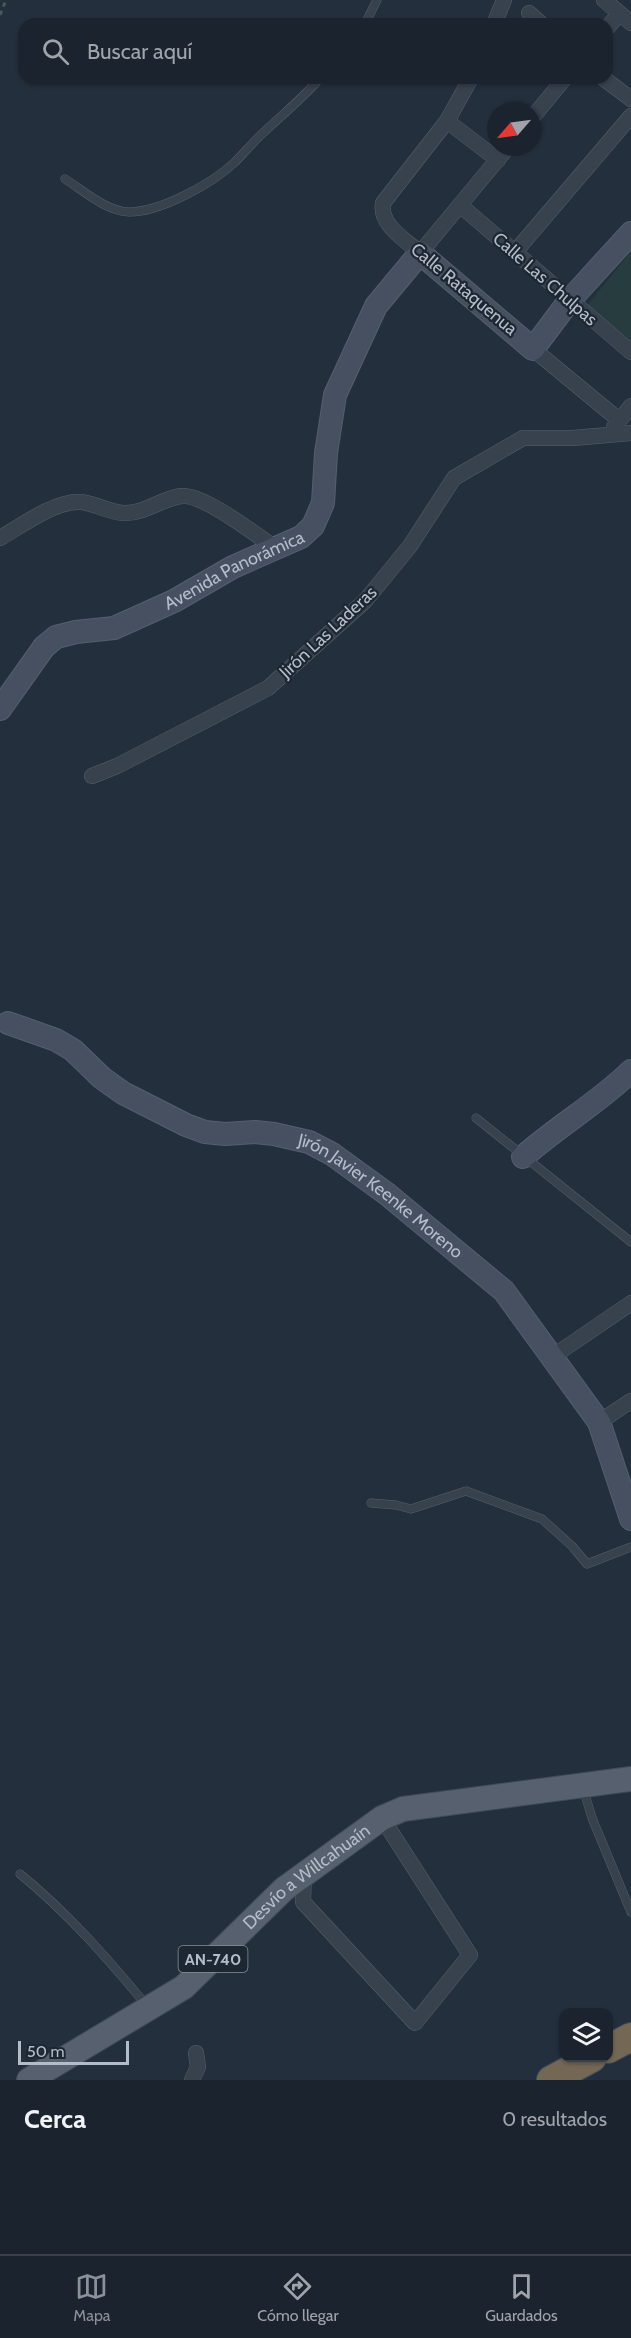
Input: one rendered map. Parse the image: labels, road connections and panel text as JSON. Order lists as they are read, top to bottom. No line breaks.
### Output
{"streets":{"main road":["Calle Rataquenua","Avenida Panorámica","Jirón Javier Keenke Moreno","Desvío a Willcahuaín","AN-740"],"street":["Calle Las Chulpas","Jirón Las Laderas"]},"crossings":[["Calle Rataquenua","Avenida Panorámica"]],"scale_bar":"50 m","north":"bottom left","page":{"search":"Buscar aquí","scale":"50 m","heading":["Cerca","0 resultados"],"nav":["Mapa","Cómo llegar","Guardados"]}}
